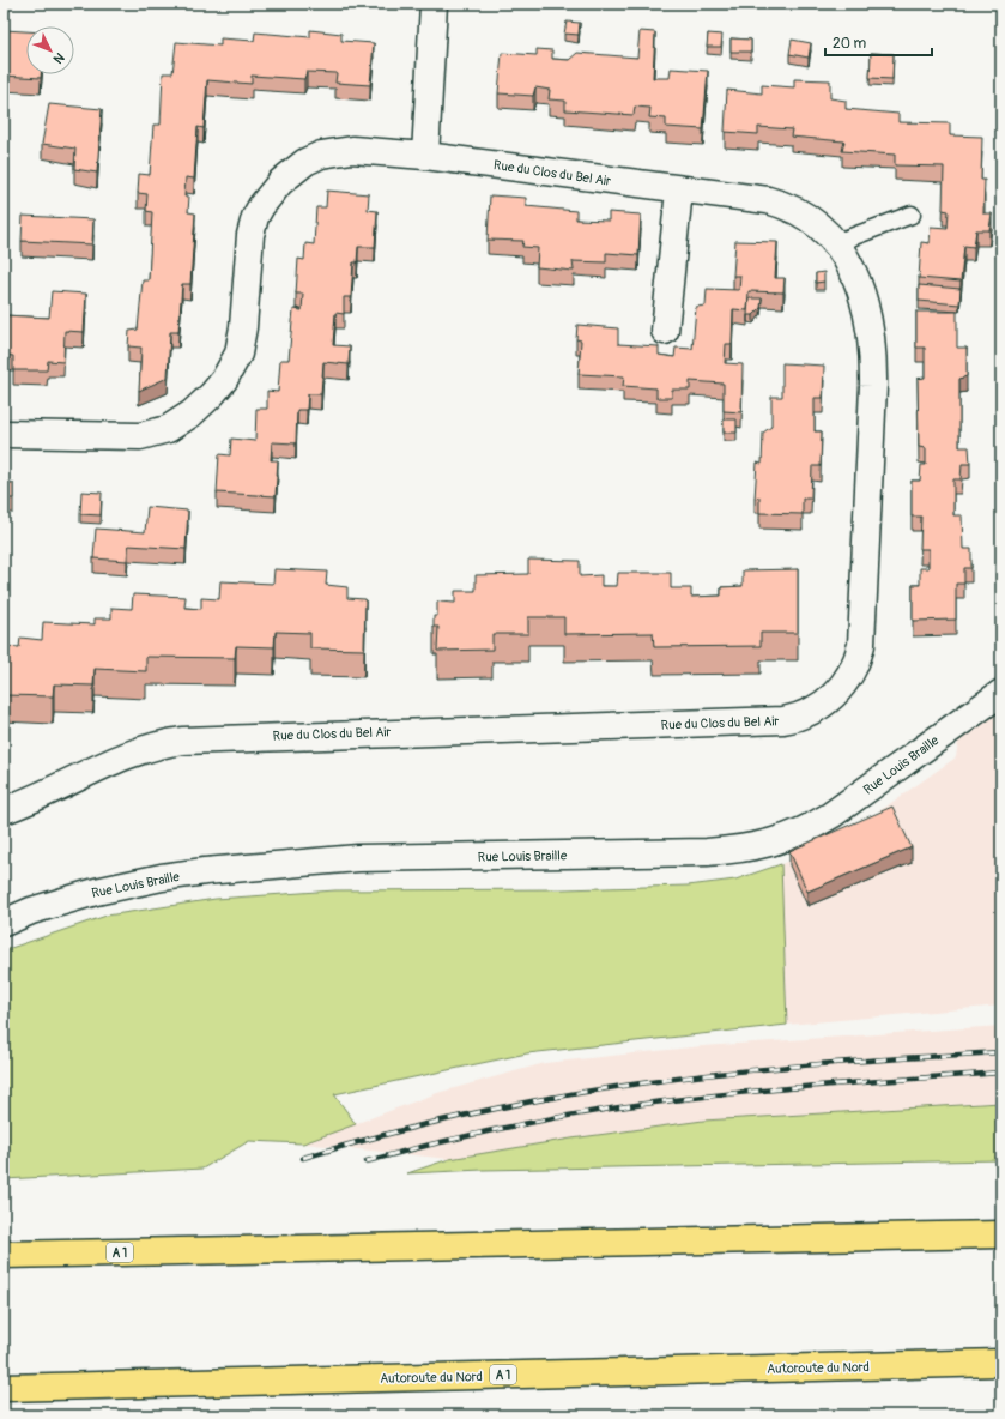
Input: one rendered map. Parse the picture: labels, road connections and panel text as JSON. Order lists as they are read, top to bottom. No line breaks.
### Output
{"streets":{"highway":["A 1","Autoroute du Nord"],"street":["Rue du Clos du Bel Air","Rue Louis Braille"]},"scale_bar":"20 m","north":"bottom right"}
